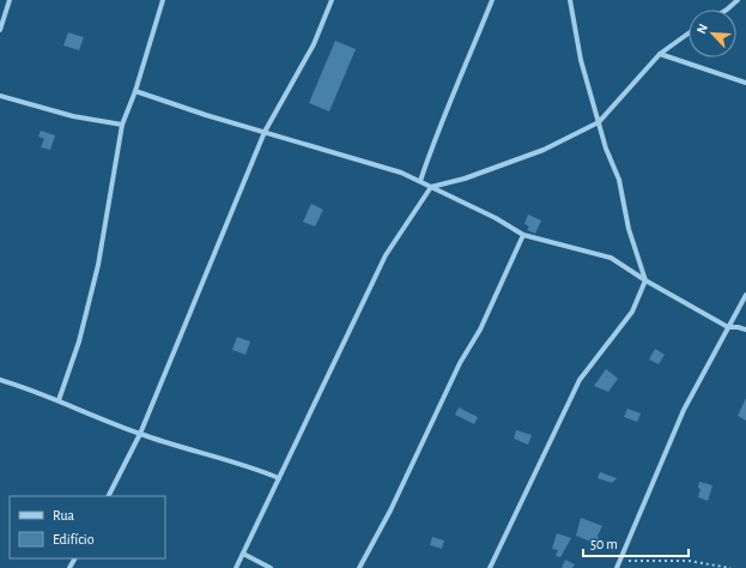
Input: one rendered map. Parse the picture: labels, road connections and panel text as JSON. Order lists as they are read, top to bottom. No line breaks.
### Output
{"legend":["Rua","Edifício"],"scale_bar":"50 m","north":"top left"}
